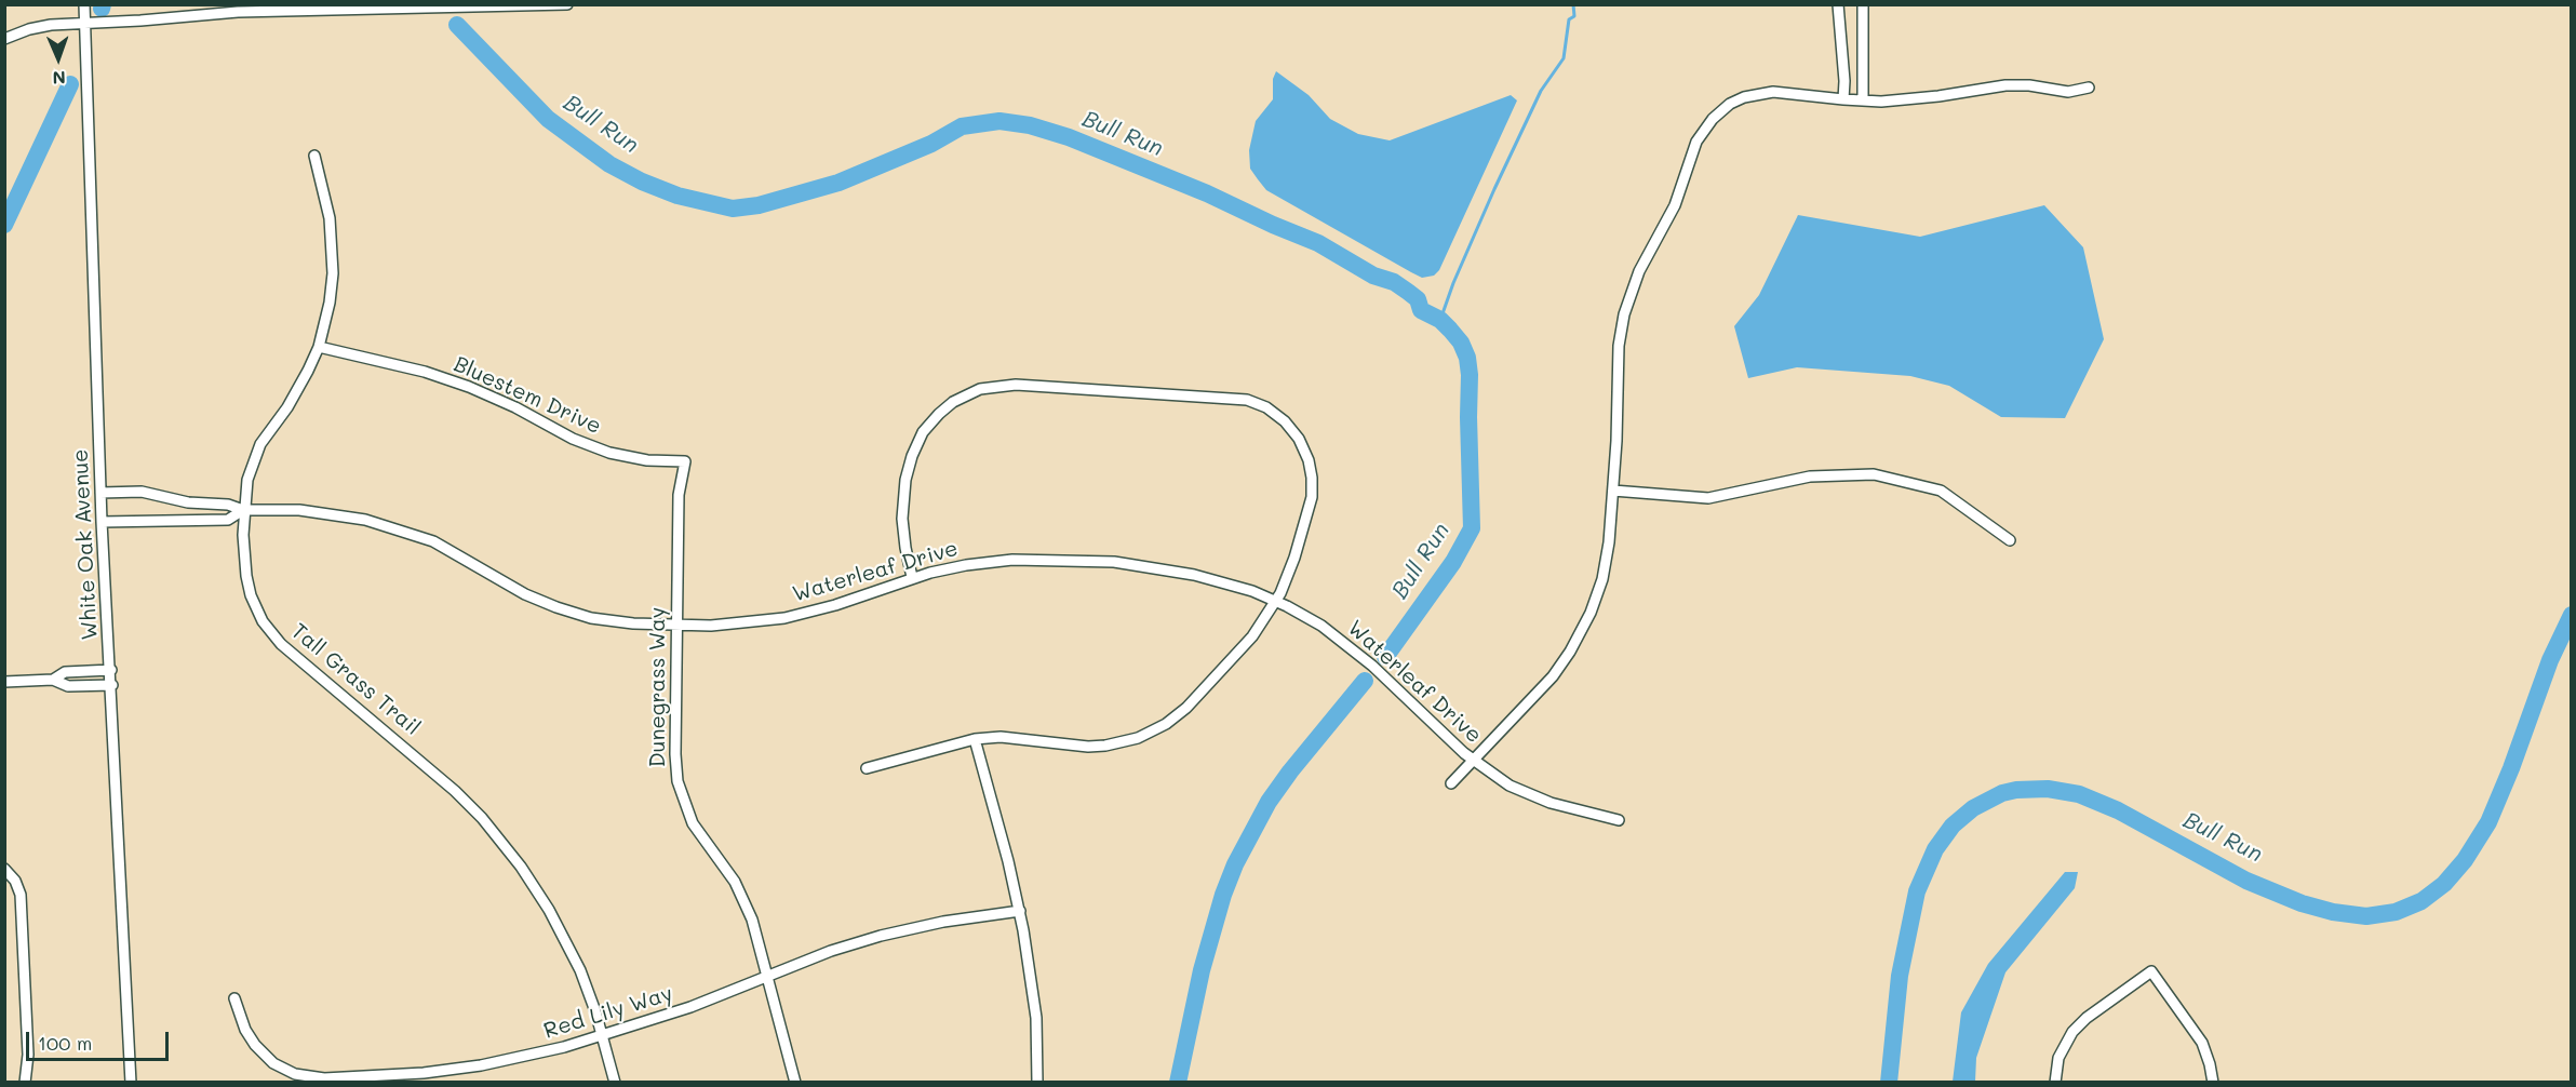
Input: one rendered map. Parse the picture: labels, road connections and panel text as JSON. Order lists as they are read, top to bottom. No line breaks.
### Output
{"streets":{"street":["Bluestem Drive","White Oak Avenue","Waterleaf Drive","Tall Grass Trail","Dunegrass Way","Red Lily Way"]},"crossings":[["Bluestem Drive","Tall Grass Trail"],["Bluestem Drive","Dunegrass Way"],["White Oak Avenue","Waterleaf Drive"],["Waterleaf Drive","Tall Grass Trail"],["Waterleaf Drive","Dunegrass Way"],["Tall Grass Trail","Red Lily Way"],["Dunegrass Way","Red Lily Way"]],"water":["Bull Run"],"scale_bar":"100 m","north":"bottom"}
